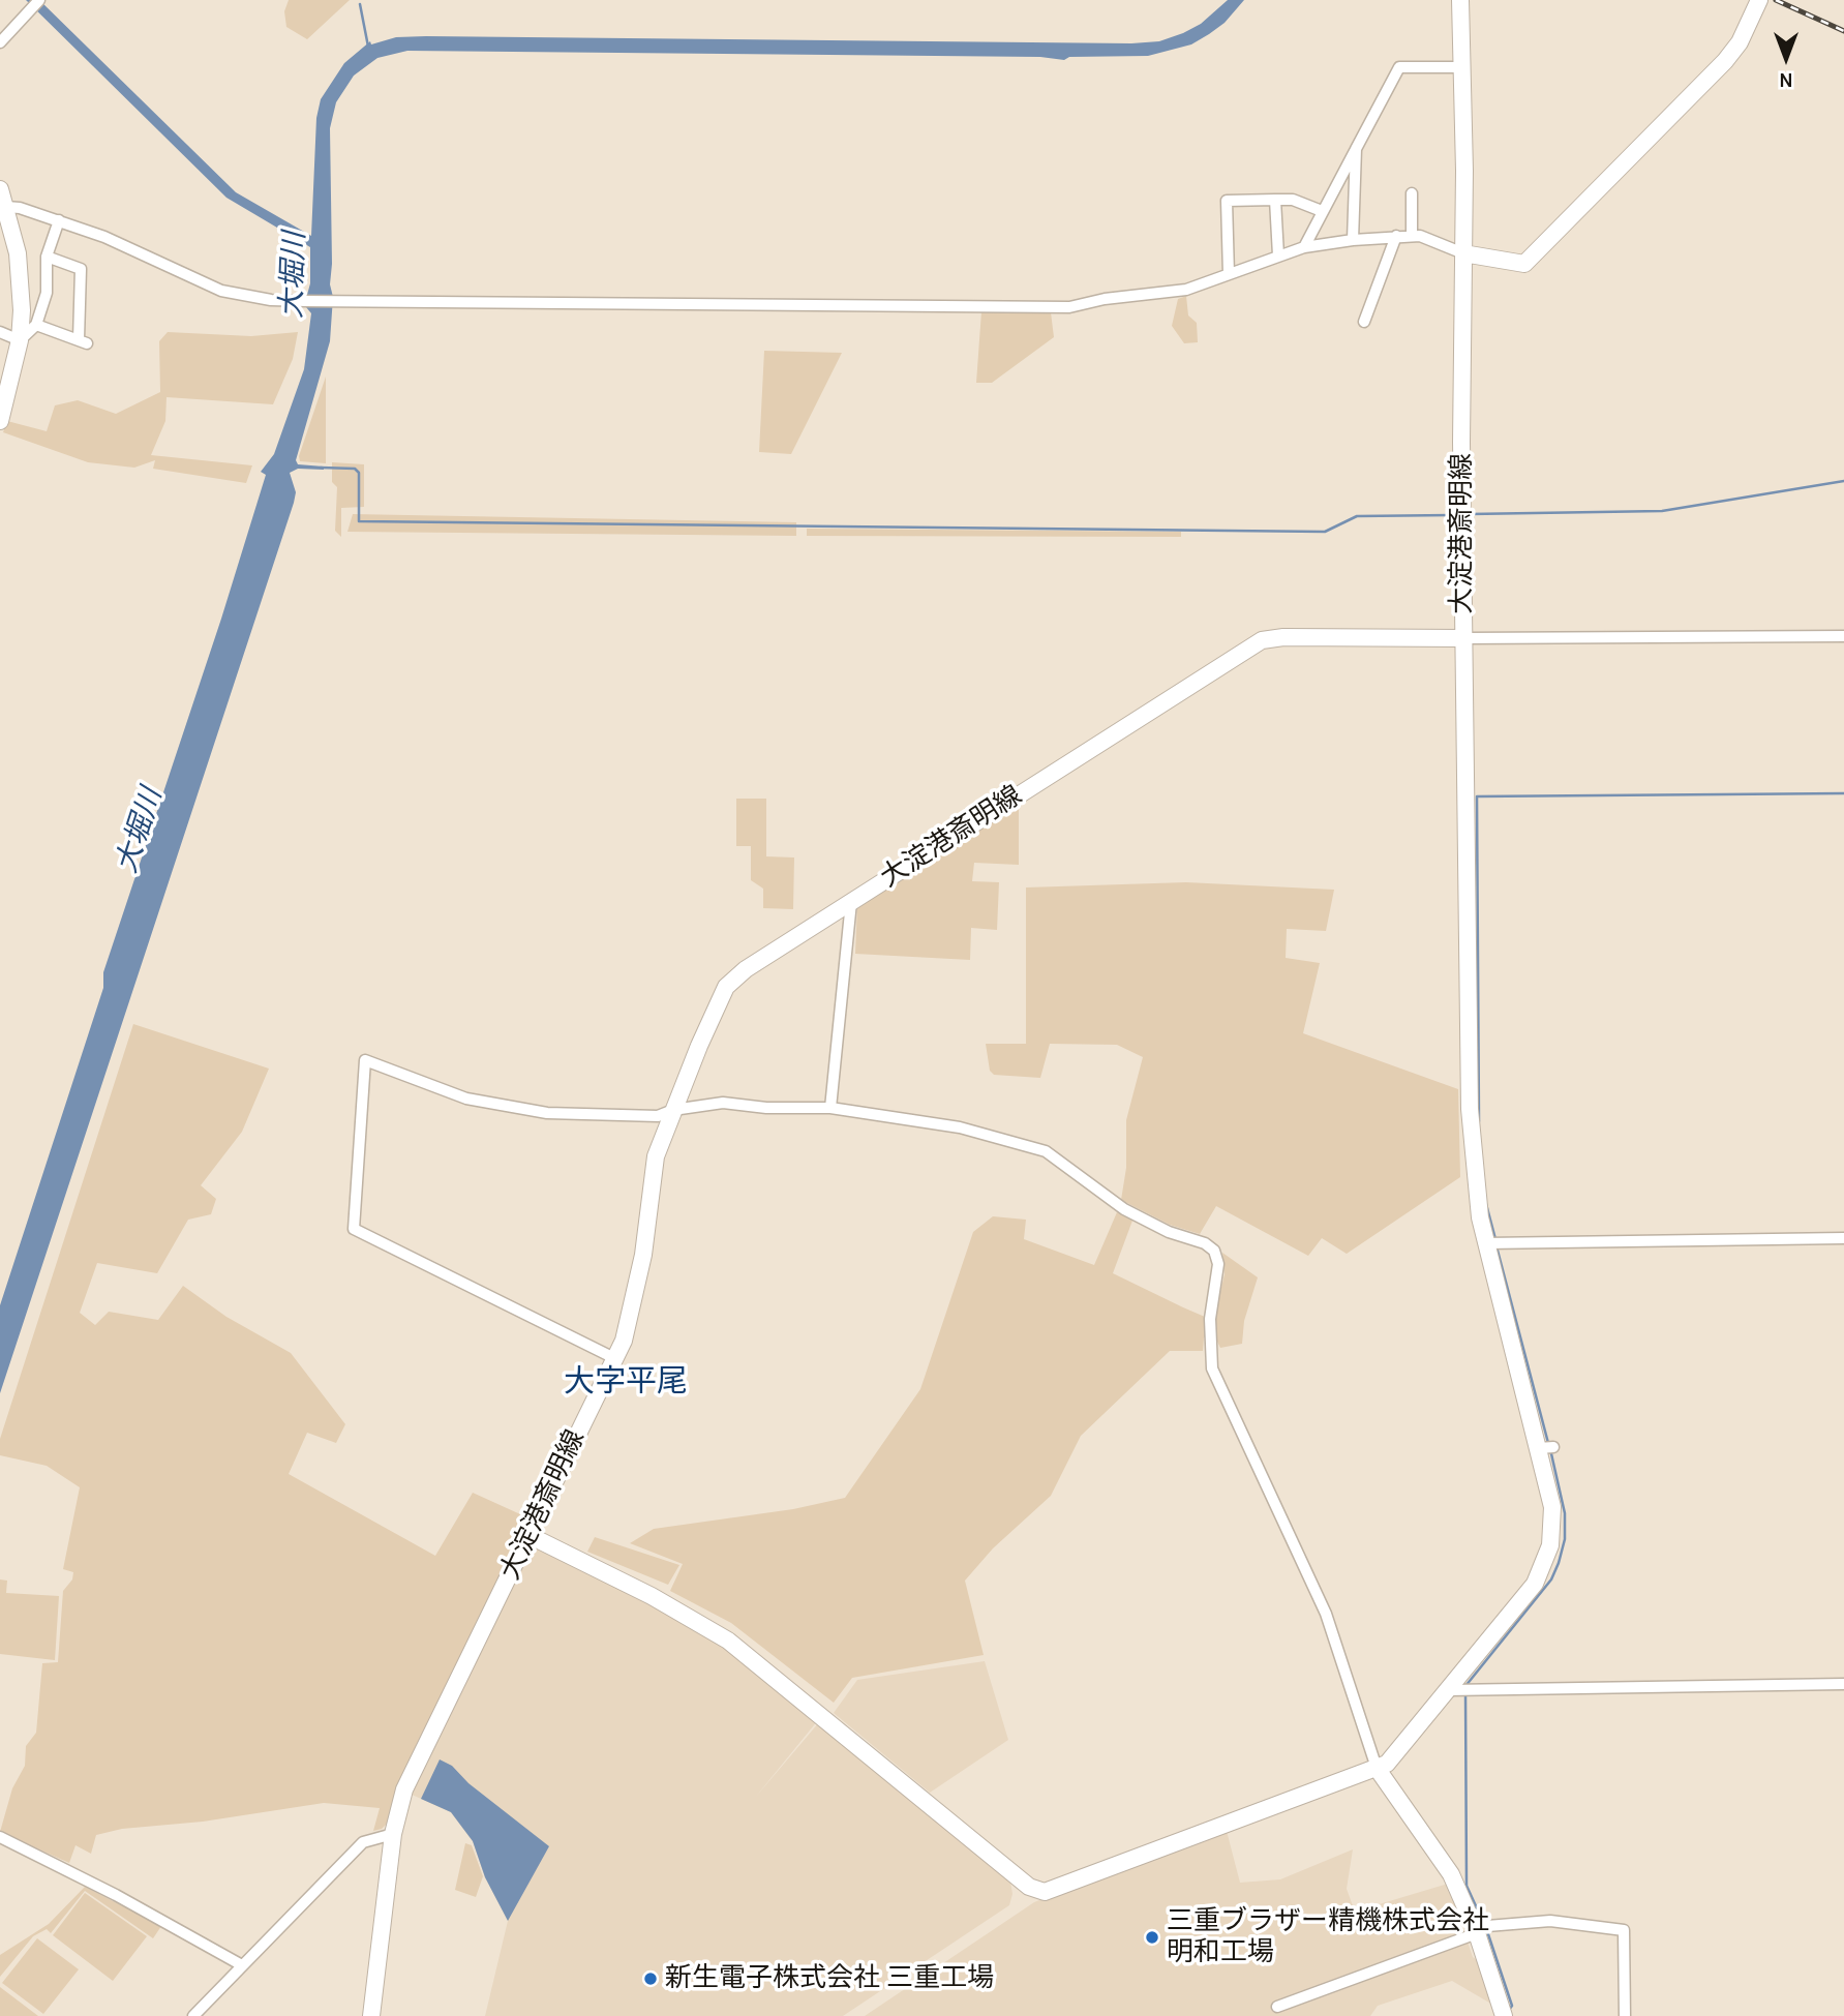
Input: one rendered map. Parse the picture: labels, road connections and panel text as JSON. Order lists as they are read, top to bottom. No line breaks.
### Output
{"streets":{"street":["大淀港斎明線"]},"districts":["大字平尾"],"water":["大堀川"],"places":["三重ブラザー精機株式会社 明和工場","新生電子株式会社 三重工場"],"north":"bottom"}
